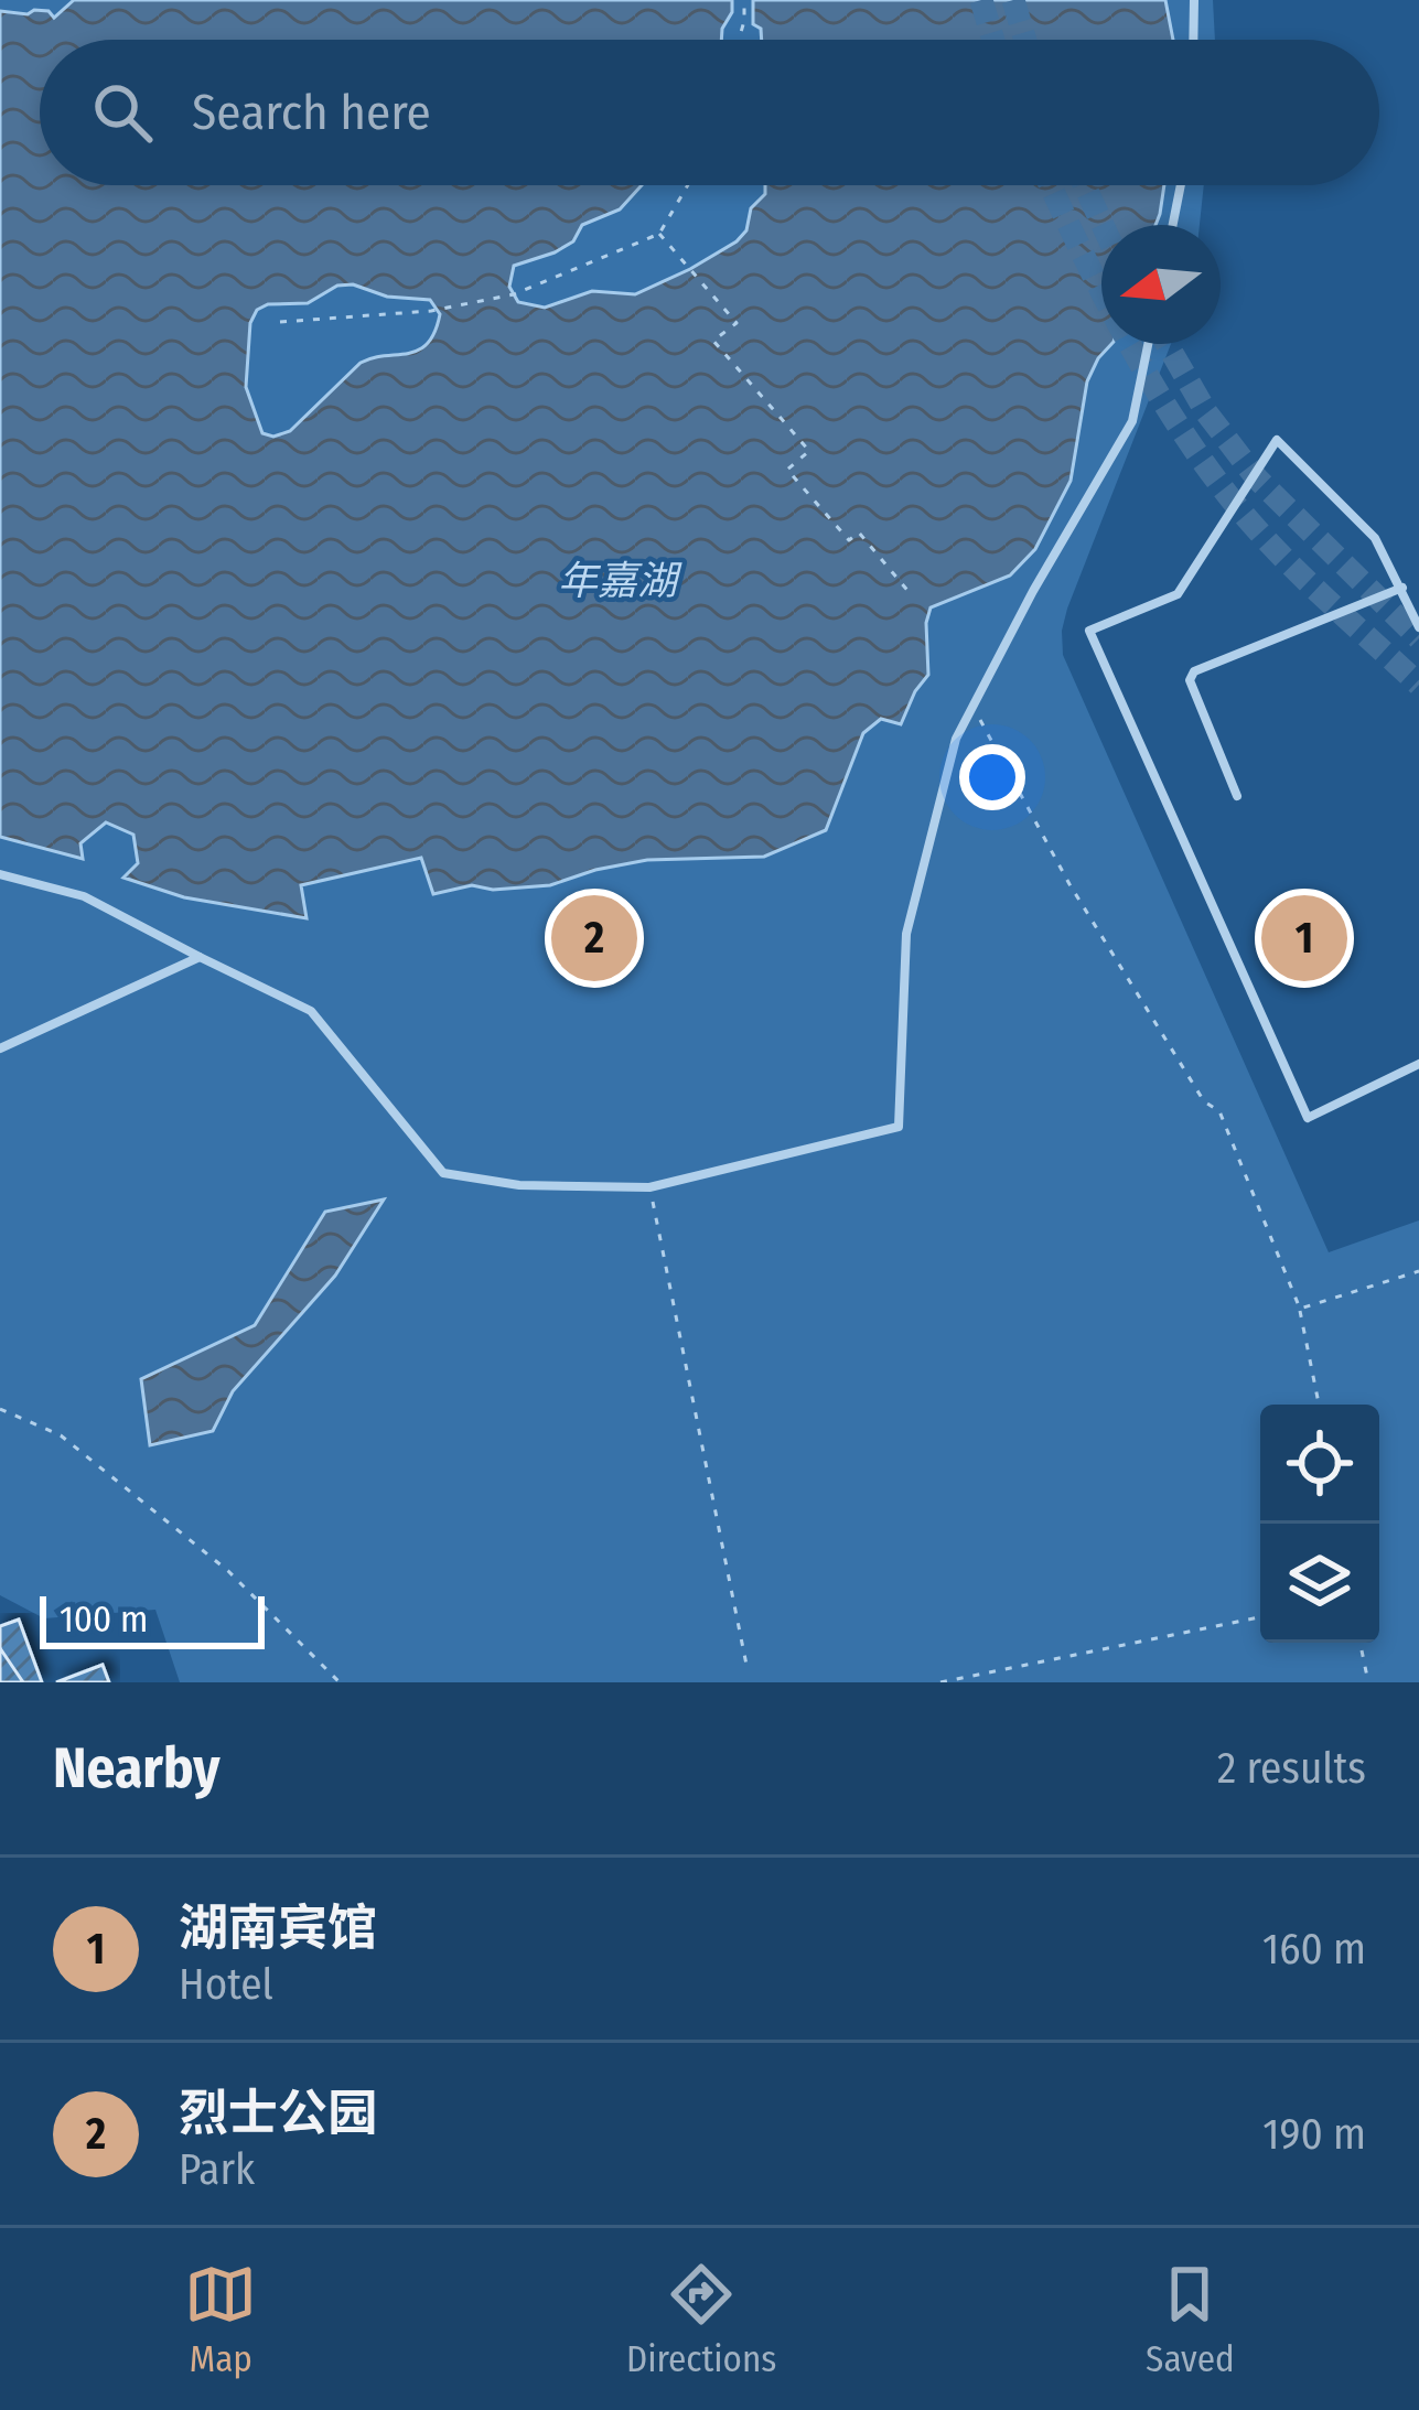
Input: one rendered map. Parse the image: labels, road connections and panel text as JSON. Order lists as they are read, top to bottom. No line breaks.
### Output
{"water":["年嘉湖"],"scale_bar":"100 m","north":"left","page":{"search":"Search here","pins":["1","2"],"scale":"100 m","heading":["Nearby","2 results"],"list":[{"mark":"1","name":"湖南宾馆","note":"Hotel","value":"160 m"},{"mark":"2","name":"烈士公园","note":"Park","value":"190 m"}],"nav":["Map","Directions","Saved"]}}
